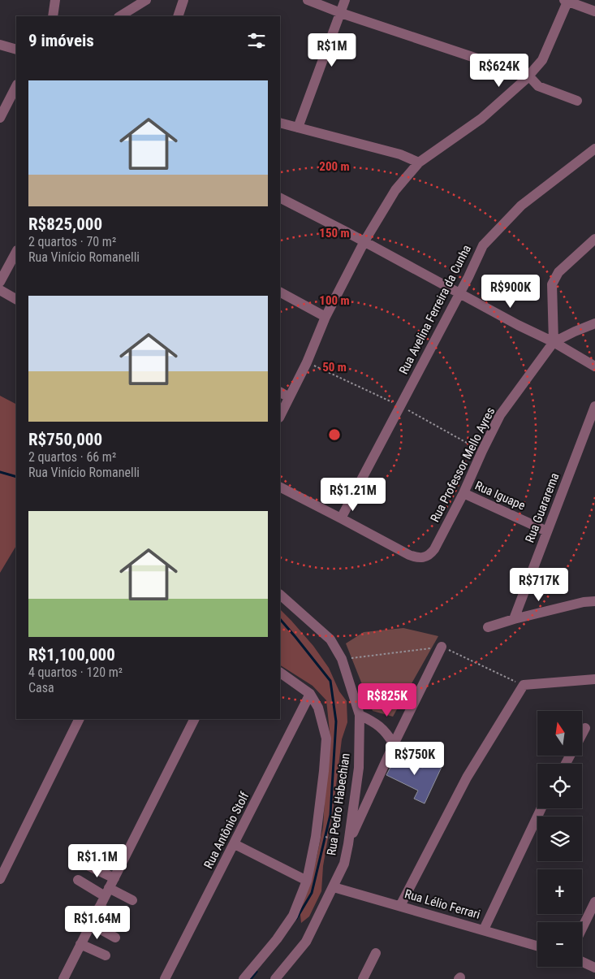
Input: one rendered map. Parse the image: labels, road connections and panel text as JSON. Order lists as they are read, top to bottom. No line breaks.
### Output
{"streets":{"street":["Rua Avelina Ferreira da Cunha","Rua Professor Mello Ayres","Rua Iguape","Rua Guararema","Rua Pedro Habechian","Rua Antônio Stolf","Rua Lélio Ferrari"]},"crossings":[["Rua Avelina Ferreira da Cunha","Rua Professor Mello Ayres"],["Rua Professor Mello Ayres","Rua Iguape"],["Rua Iguape","Rua Guararema"],["Rua Pedro Habechian","Rua Antônio Stolf"],["Rua Pedro Habechian","Rua Lélio Ferrari"]],"north":"top","page":{"heading":"9 imóveis","price":["R$1M","R$624K","R$900K","R$1.21M","R$717K","R$825K","R$750K","R$1.1M","R$1.64M"],"list":[{"name":"R$825,000","note":"2 quartos · 70 m² · Rua Vinício Romanelli"},{"name":"R$750,000","note":"2 quartos · 66 m² · Rua Vinício Romanelli"},{"name":"R$1,100,000","note":"4 quartos · 120 m² · Casa"}],"map_buttons":["+","−"]},"rings":["200 m","150 m","100 m","50 m"]}
